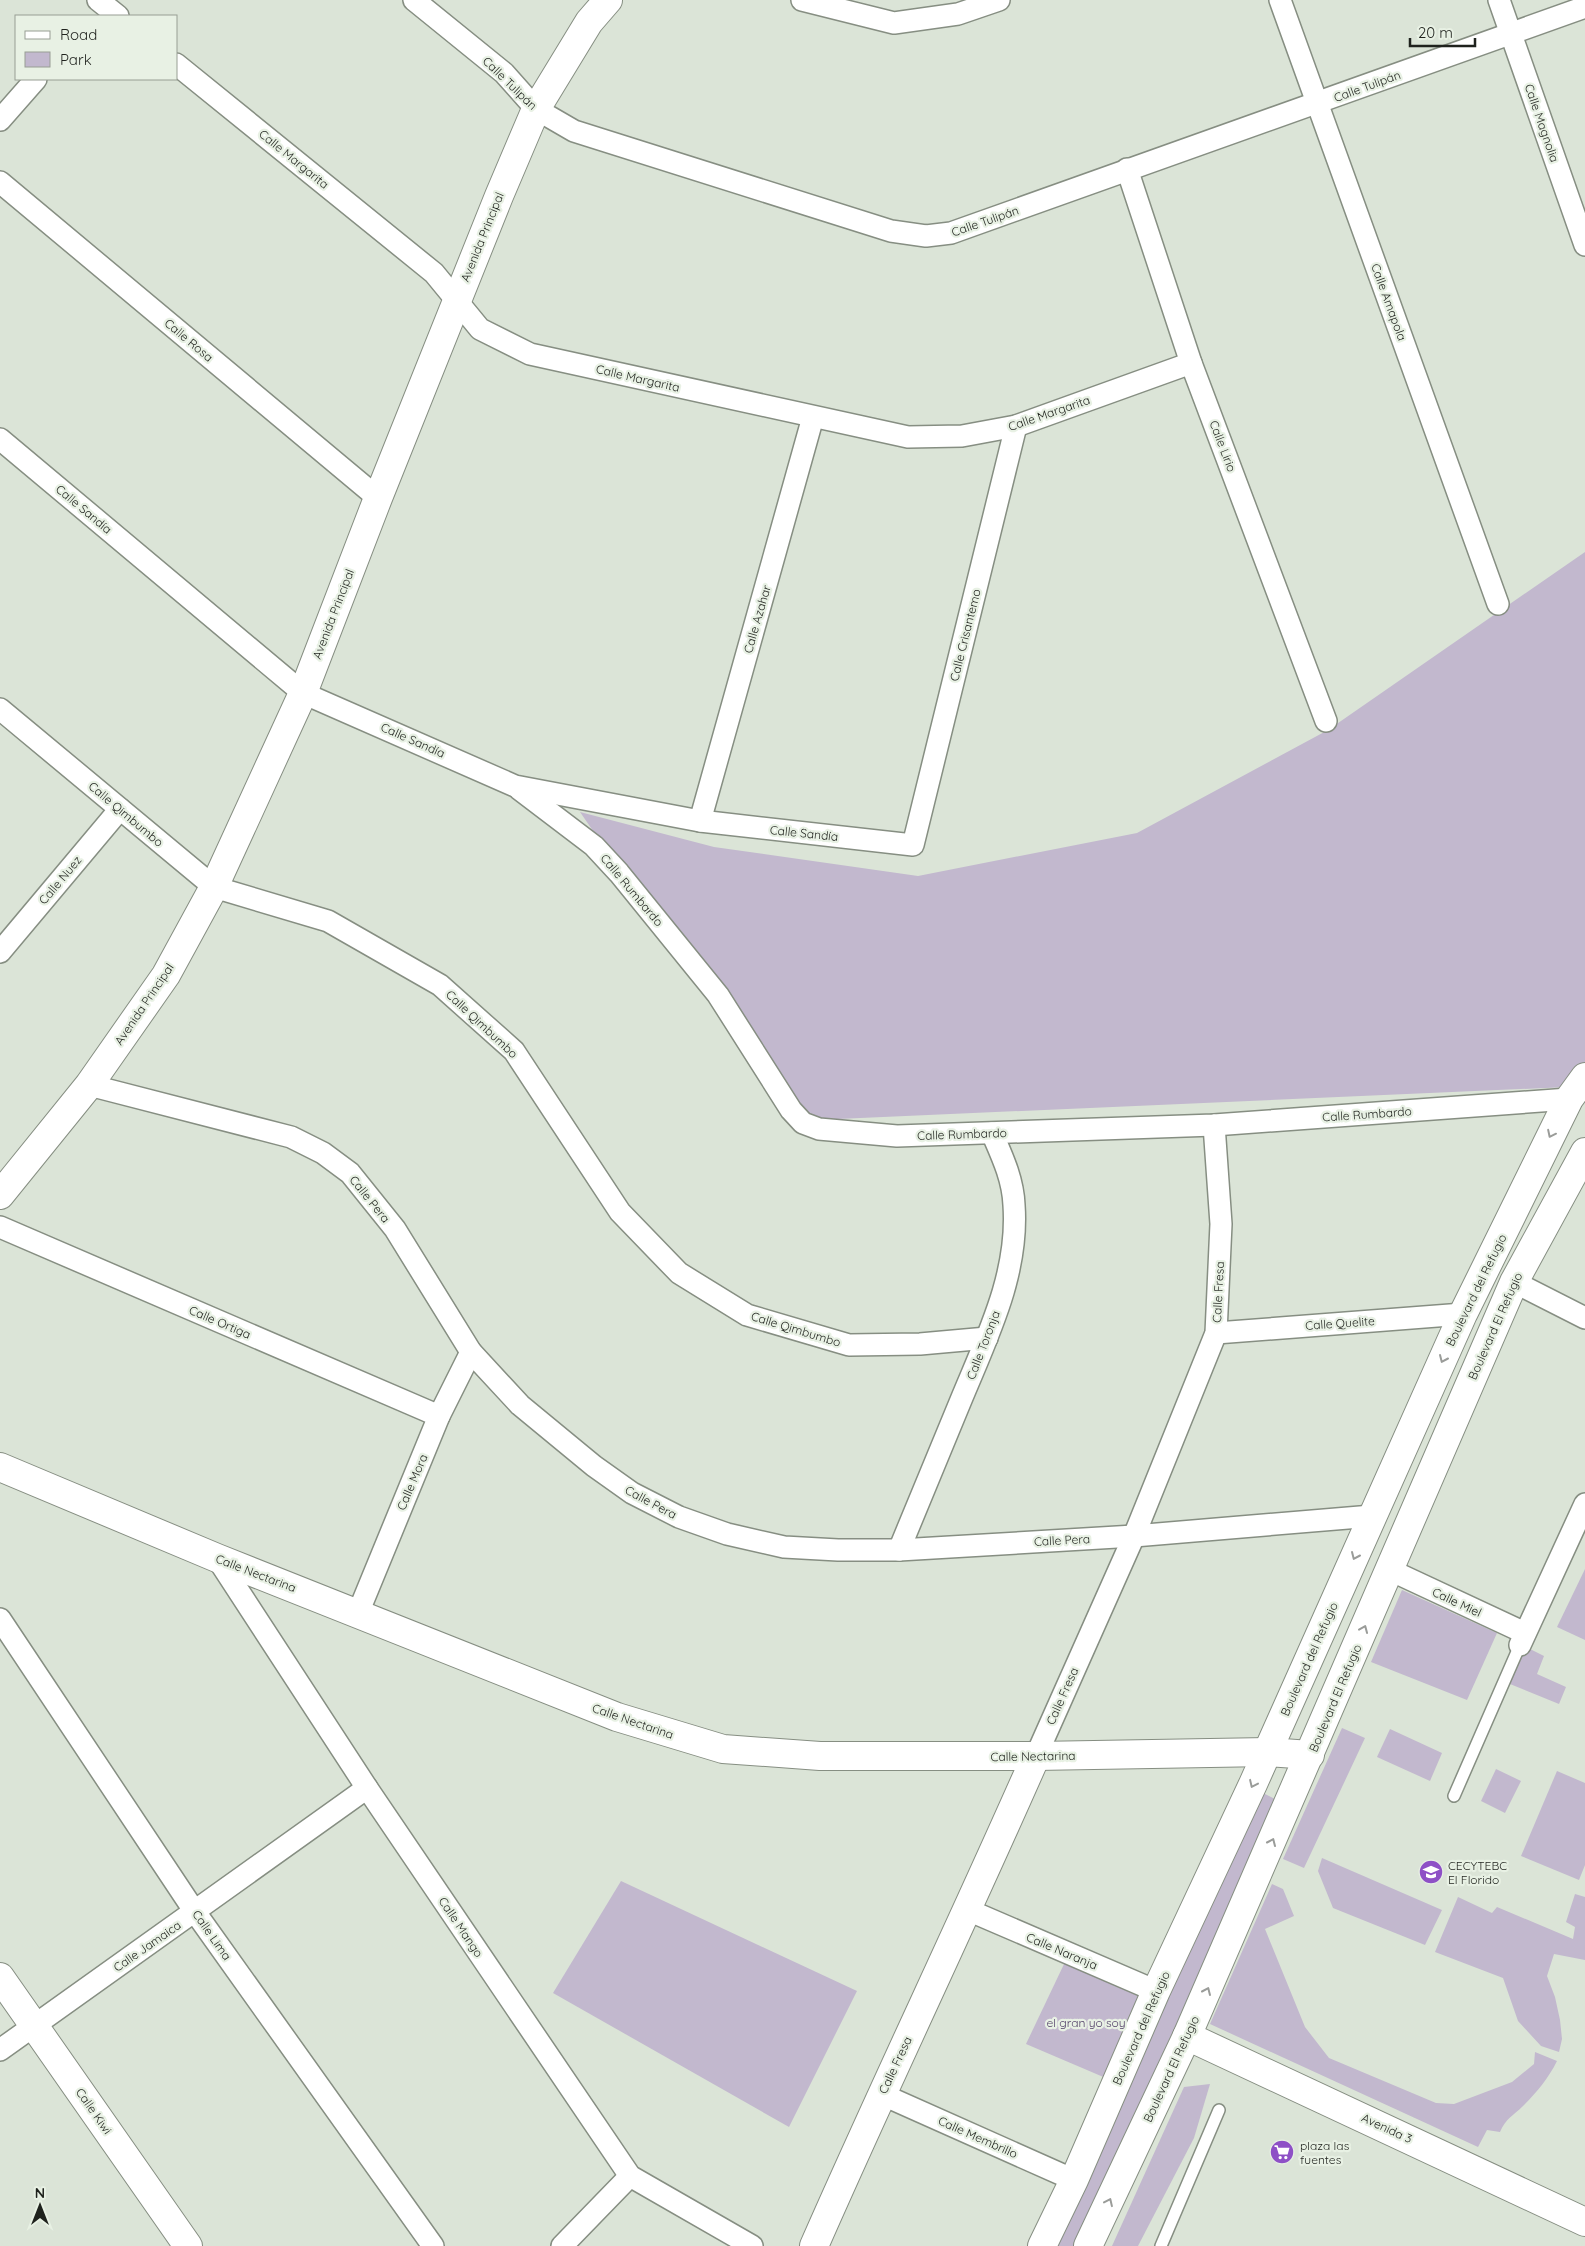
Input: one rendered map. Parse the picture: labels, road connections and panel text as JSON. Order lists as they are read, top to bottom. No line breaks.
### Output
{"streets":{"street":["Calle Tulipán","Calle Magnolia","Calle Margarita","Avenida Principal","Calle Amapola","Calle Rosa","Calle Lirio","Calle Sandía","Calle Azahar","Calle Crisantemo","Calle Qimbumbo","Calle Nuez","Calle Rumbardo","Calle Pera","Boulevard del Refugio","Calle Fresa","Calle Ortiga","Calle Quelite","Boulevard El Refugio","Calle Toronja","Calle Mora","Calle Nectarina","Calle Miel","Calle Mango","Calle Lima","Calle Jamaica","Calle Naranja","Calle Kiwi","Avenida 3","Calle Membrillo"]},"crossings":[["Calle Tulipán","Calle Magnolia"],["Calle Tulipán","Avenida Principal"],["Calle Tulipán","Calle Amapola"],["Calle Tulipán","Calle Lirio"],["Calle Margarita","Avenida Principal"],["Calle Margarita","Calle Lirio"],["Calle Margarita","Calle Azahar"],["Calle Margarita","Calle Crisantemo"],["Avenida Principal","Calle Rosa"],["Avenida Principal","Calle Sandía"],["Avenida Principal","Calle Qimbumbo"],["Avenida Principal","Calle Pera"],["Calle Sandía","Calle Azahar"],["Calle Sandía","Calle Crisantemo"],["Calle Sandía","Calle Rumbardo"],["Calle Qimbumbo","Calle Nuez"],["Calle Qimbumbo","Calle Toronja"],["Calle Rumbardo","Boulevard del Refugio"],["Calle Rumbardo","Calle Fresa"],["Calle Rumbardo","Calle Toronja"],["Calle Pera","Boulevard del Refugio"],["Calle Pera","Calle Fresa"],["Calle Pera","Calle Toronja"],["Calle Pera","Calle Mora"],["Boulevard del Refugio","Calle Quelite"],["Boulevard del Refugio","Calle Nectarina"],["Boulevard del Refugio","Calle Naranja"],["Boulevard del Refugio","Calle Membrillo"],["Calle Fresa","Calle Quelite"],["Calle Fresa","Calle Nectarina"],["Calle Fresa","Calle Naranja"],["Calle Fresa","Calle Membrillo"],["Calle Ortiga","Calle Mora"],["Boulevard El Refugio","Calle Nectarina"],["Boulevard El Refugio","Calle Miel"],["Boulevard El Refugio","Avenida 3"],["Calle Mora","Calle Nectarina"],["Calle Nectarina","Calle Mango"],["Calle Mango","Calle Jamaica"],["Calle Lima","Calle Jamaica"],["Calle Jamaica","Calle Kiwi"]],"one_way":["Boulevard del Refugio","Boulevard El Refugio"],"parks":["el gran yo soy"],"places":{"school or university":["CECYTEBC El Florido"],"supermarket":["plaza las fuentes"]},"legend":["Road","Park"],"scale_bar":"20 m","north":"top"}
